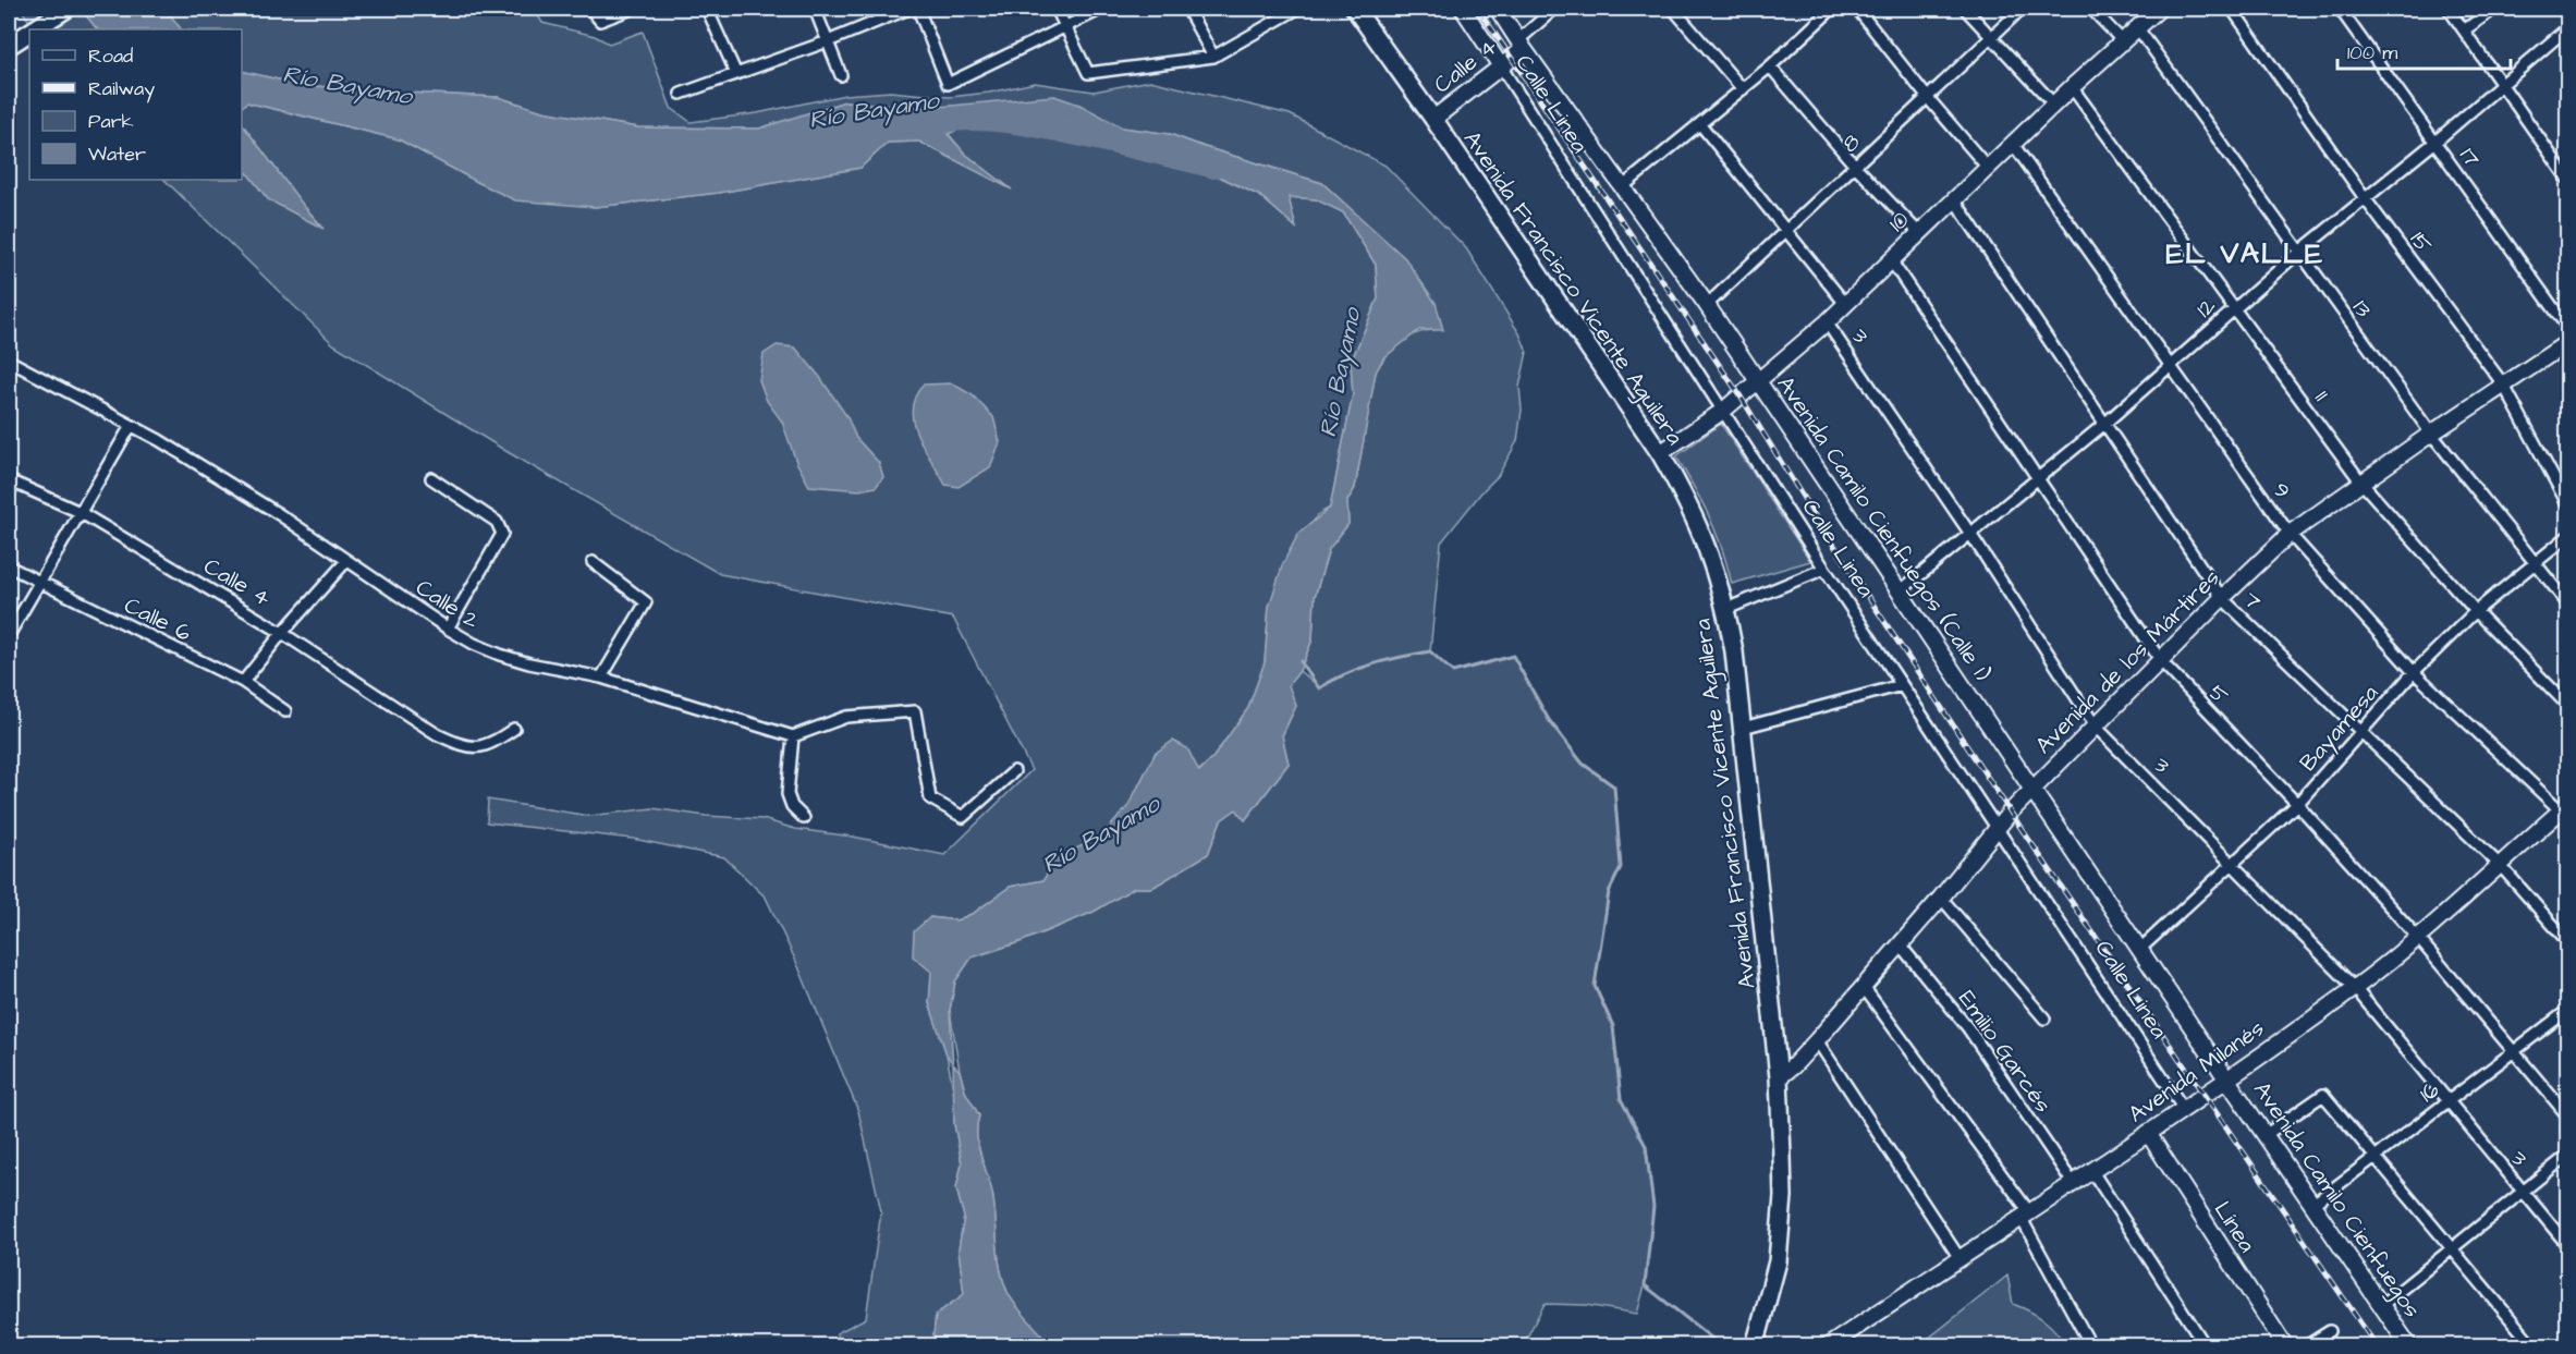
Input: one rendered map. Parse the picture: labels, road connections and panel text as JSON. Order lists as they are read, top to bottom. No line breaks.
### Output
{"streets":{"main road":["Avenida Francisco Vicente Aguilera"],"street":["Calle 4","Calle Linea","8","17","10","15","12","13","3","11","9","Avenida Camilo Cienfuegos (Calle 1)","7","Calle 2","Calle 6","Avenida de los Mártires","5","Bayamesa","Emilio Garcés","Avenida Milanés","16","Avenida Camilo Cienfuegos","Línea"]},"crossings":[["Calle 4","Calle Linea"],["Calle 4","Avenida Francisco Vicente Aguilera"],["Calle 4","Avenida Camilo Cienfuegos (Calle 1)"],["Calle Linea","10"],["Calle Linea","Avenida de los Mártires"],["Calle Linea","Avenida Milanés"],["8","3"],["8","Avenida Camilo Cienfuegos (Calle 1)"],["17","12"],["10","Avenida Francisco Vicente Aguilera"],["10","13"],["10","3"],["10","11"],["10","9"],["10","Avenida Camilo Cienfuegos (Calle 1)"],["10","7"],["10","5"],["15","12"],["15","Avenida de los Mártires"],["Avenida Francisco Vicente Aguilera","Avenida de los Mártires"],["12","13"],["12","3"],["12","11"],["12","9"],["12","Avenida Camilo Cienfuegos (Calle 1)"],["12","7"],["12","5"],["13","Avenida de los Mártires"],["13","Bayamesa"],["3","Avenida de los Mártires"],["3","Bayamesa"],["3","Avenida Milanés"],["3","16"],["11","Avenida de los Mártires"],["11","Bayamesa"],["9","Avenida de los Mártires"],["9","Bayamesa"],["9","Avenida Milanés"],["Avenida Camilo Cienfuegos (Calle 1)","Avenida de los Mártires"],["Avenida Camilo Cienfuegos (Calle 1)","Bayamesa"],["Avenida Camilo Cienfuegos (Calle 1)","Avenida Milanés"],["Avenida Camilo Cienfuegos (Calle 1)","Avenida Camilo Cienfuegos"],["7","Avenida de los Mártires"],["7","Bayamesa"],["7","Avenida Milanés"],["Avenida de los Mártires","5"],["Avenida de los Mártires","Emilio Garcés"],["5","Bayamesa"],["5","Avenida Milanés"],["5","16"],["Emilio Garcés","Avenida Milanés"],["Avenida Milanés","Avenida Camilo Cienfuegos"],["Avenida Milanés","Línea"],["16","Avenida Camilo Cienfuegos"]],"districts":["EL VALLE"],"water":["Río Bayamo"],"legend":["Road","Railway","Park","Water"],"scale_bar":"100 m"}
